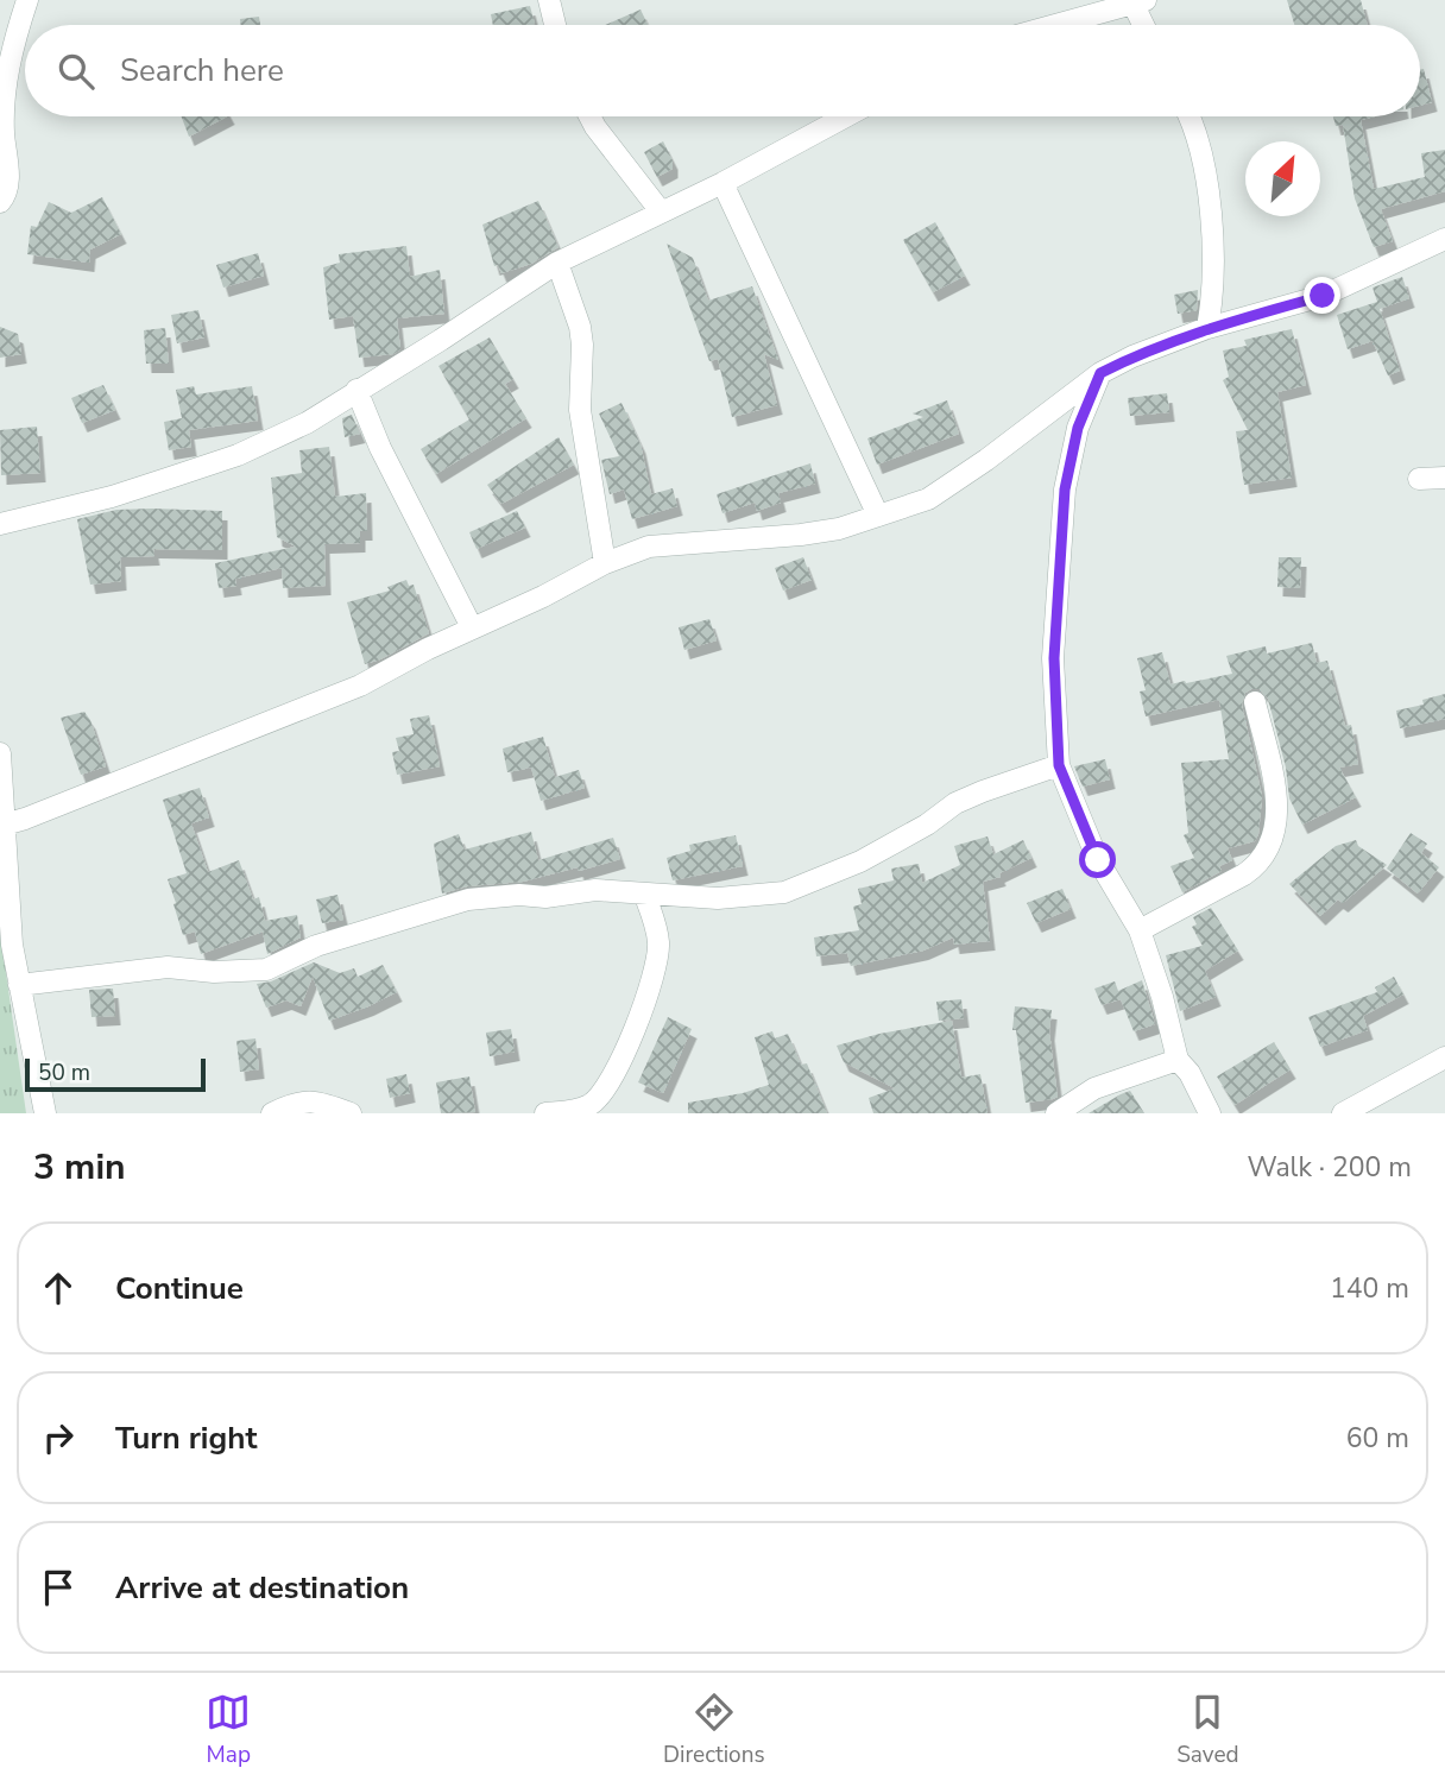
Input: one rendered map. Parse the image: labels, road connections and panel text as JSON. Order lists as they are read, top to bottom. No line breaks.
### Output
{"scale_bar":"50 m","north":"top right","page":{"search":"Search here","scale":"50 m","heading":["3 min","Walk · 200 m"],"list":[["Continue","140 m"],["Turn right","60 m"],"Arrive at destination"],"nav":["Map","Directions","Saved"]}}
